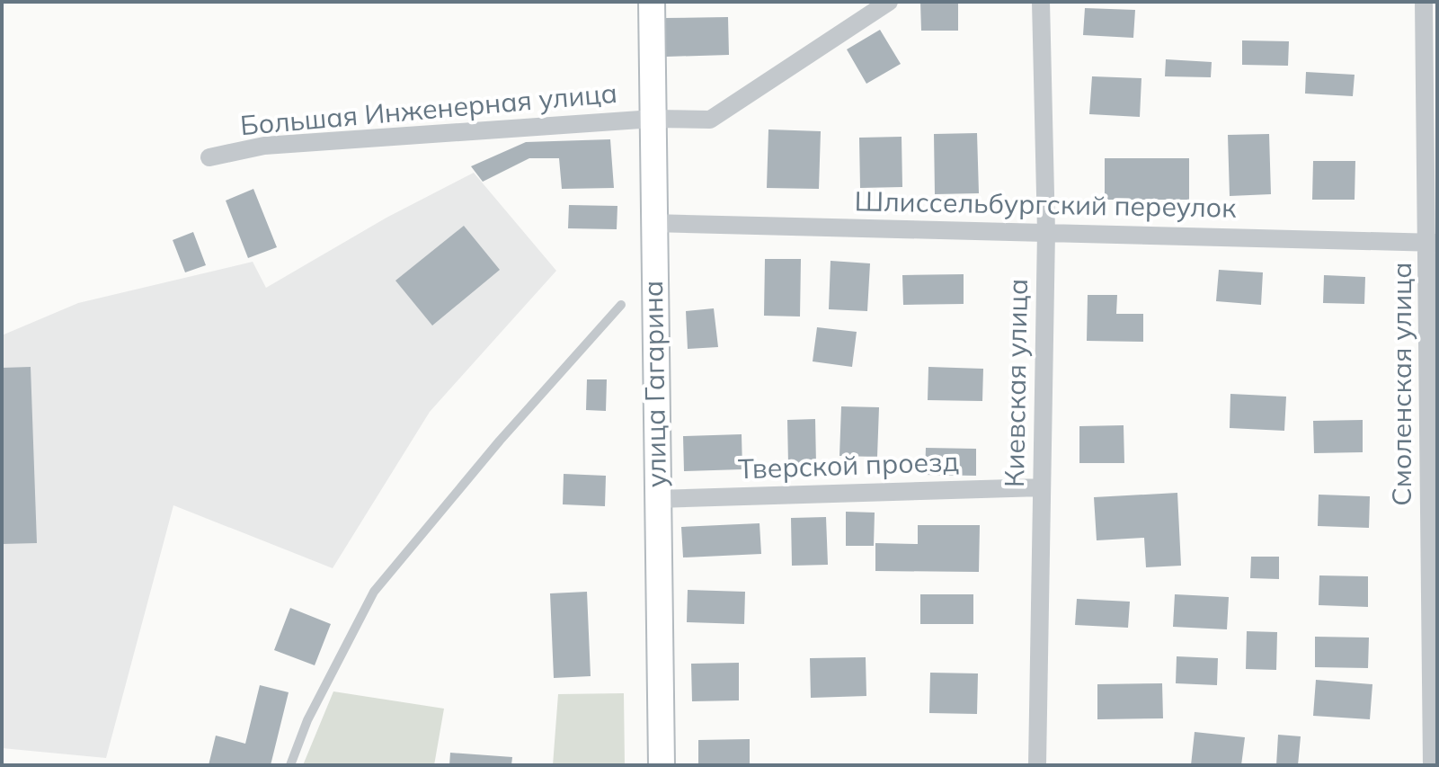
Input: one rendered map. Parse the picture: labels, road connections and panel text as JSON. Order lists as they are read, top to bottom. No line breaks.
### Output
{"streets":{"street":["Большая Инженерная улица","Шлиссельбургский переулок","Киевская улица","улица Гагарина","Смоленская улица","Тверской проезд"]},"crossings":[["Большая Инженерная улица","улица Гагарина"],["Шлиссельбургский переулок","Киевская улица"],["Шлиссельбургский переулок","улица Гагарина"],["Шлиссельбургский переулок","Смоленская улица"],["Киевская улица","Тверской проезд"],["улица Гагарина","Тверской проезд"]]}
